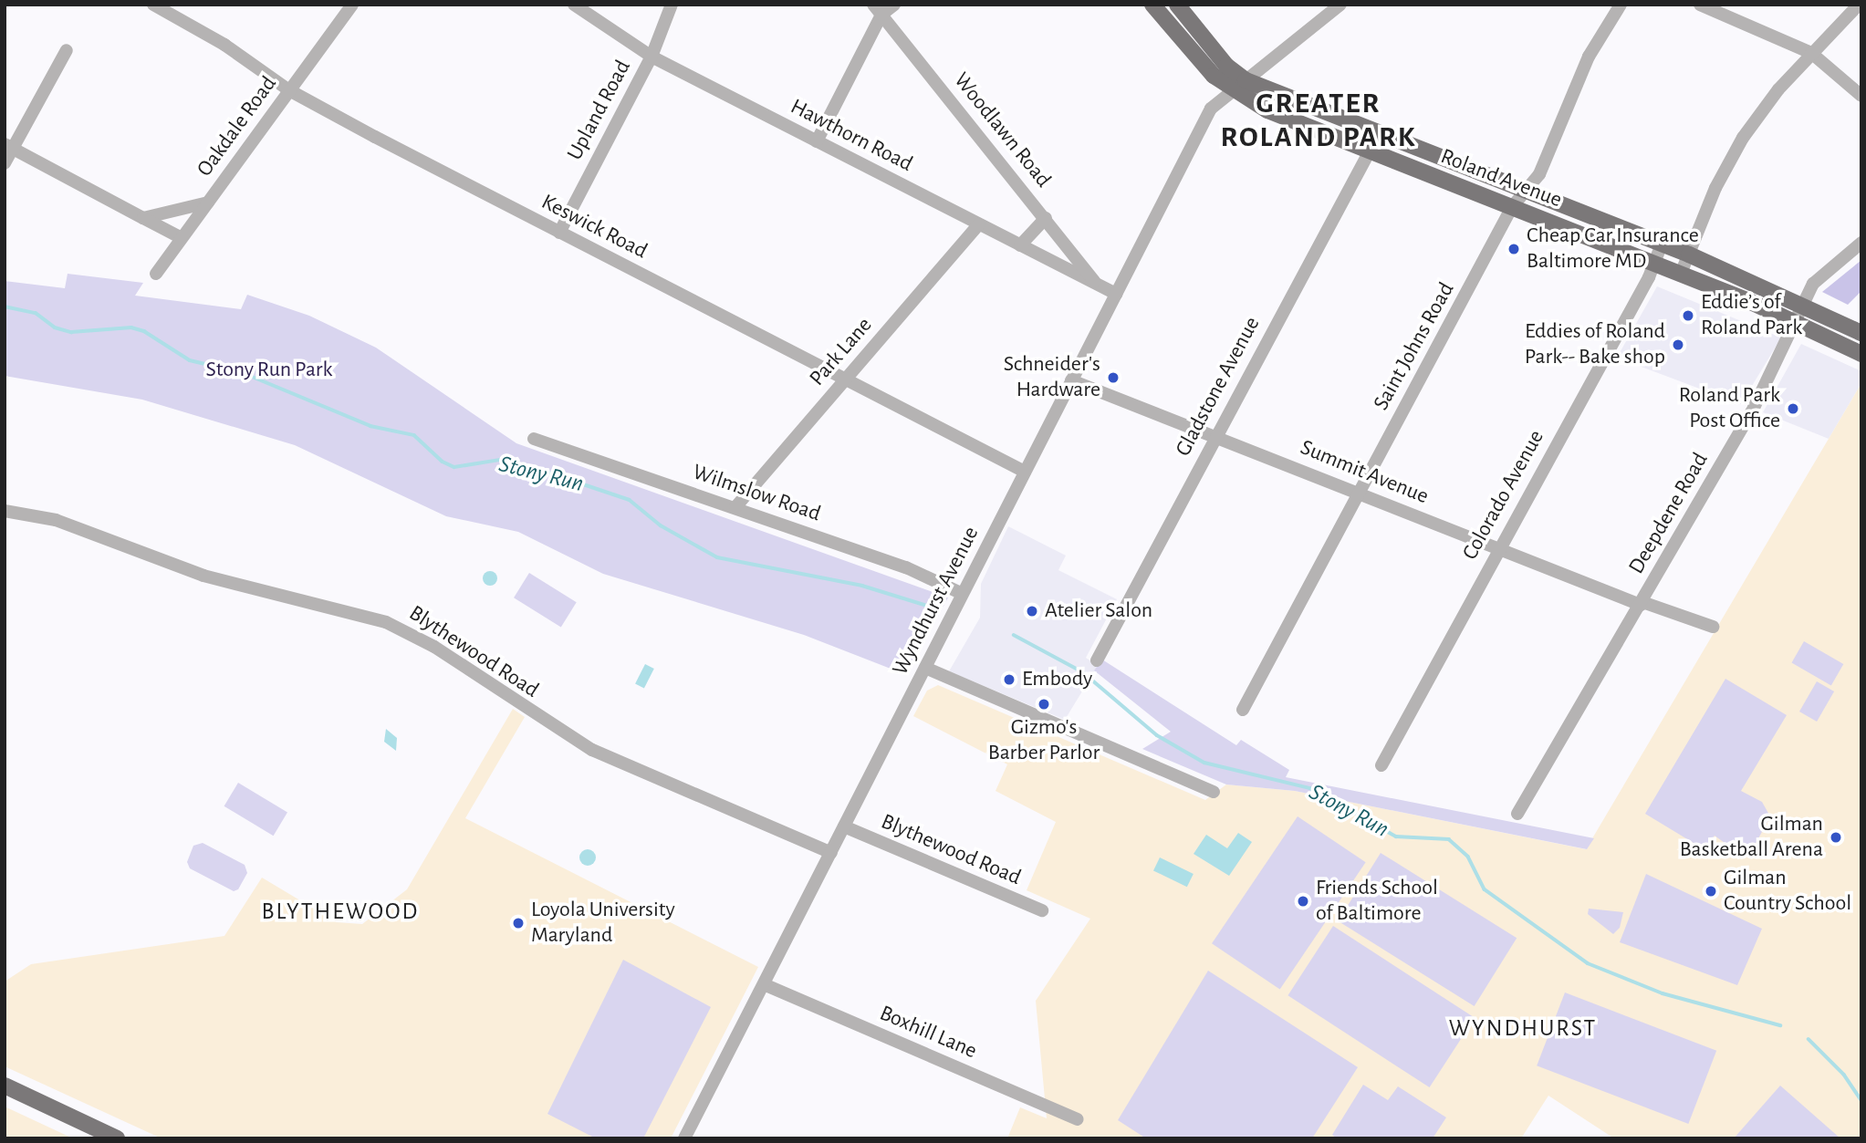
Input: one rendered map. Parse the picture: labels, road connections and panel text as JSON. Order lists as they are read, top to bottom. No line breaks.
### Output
{"streets":{"main road":["Roland Avenue"],"street":["Upland Road","Oakdale Road","Woodlawn Road","Hawthorn Road","Keswick Road","Saint Johns Road","Park Lane","Gladstone Avenue","Summit Avenue","Wilmslow Road","Colorado Avenue","Deepdene Road","Wyndhurst Avenue","Blythewood Road","Boxhill Lane"]},"crossings":[["Upland Road","Hawthorn Road"],["Upland Road","Keswick Road"],["Oakdale Road","Keswick Road"],["Woodlawn Road","Hawthorn Road"],["Hawthorn Road","Park Lane"],["Hawthorn Road","Wyndhurst Avenue"],["Roland Avenue","Saint Johns Road"],["Roland Avenue","Gladstone Avenue"],["Roland Avenue","Colorado Avenue"],["Roland Avenue","Deepdene Road"],["Roland Avenue","Wyndhurst Avenue"],["Keswick Road","Park Lane"],["Keswick Road","Wyndhurst Avenue"],["Saint Johns Road","Summit Avenue"],["Park Lane","Wilmslow Road"],["Gladstone Avenue","Summit Avenue"],["Summit Avenue","Colorado Avenue"],["Summit Avenue","Deepdene Road"],["Summit Avenue","Wyndhurst Avenue"],["Wilmslow Road","Wyndhurst Avenue"],["Wyndhurst Avenue","Blythewood Road"],["Wyndhurst Avenue","Boxhill Lane"]],"districts":["GREATER ROLAND PARK","BLYTHEWOOD","WYNDHURST"],"water":["Stony Run"],"parks":["Stony Run Park"],"places":["Cheap Car Insurance Baltimore MD","Eddie’s of Roland Park","Eddies of Roland Park-- Bake shop","Schneider's Hardware","Roland Park Post Office","Atelier Salon","Embody","Gizmo's Barber Parlor","Gilman Basketball Arena","Gilman Country School","Friends School of Baltimore","Loyola University Maryland"]}
